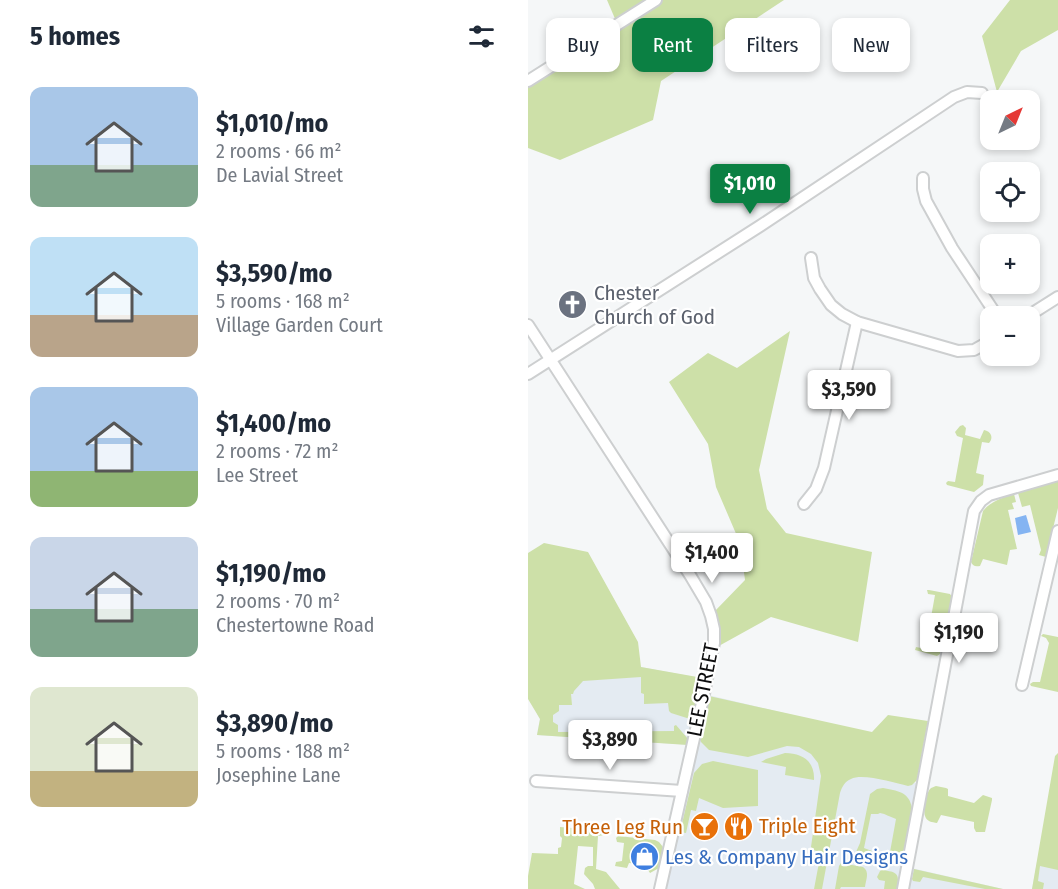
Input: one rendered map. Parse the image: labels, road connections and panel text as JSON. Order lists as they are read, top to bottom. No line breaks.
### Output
{"streets":{"street":["LEE STREET"]},"places":{"church":["Chester Church of God"],"restaurant":["Triple Eight"],"bar":["Three Leg Run"],"shop":["Les & Company Hair Designs"]},"north":"top right","page":{"heading":"5 homes","chip":["Buy","Rent","Filters","New"],"list":[{"name":"$1,010/mo","note":"2 rooms · 66 m² · De Lavial Street"},{"name":"$3,590/mo","note":"5 rooms · 168 m² · Village Garden Court"},{"name":"$1,400/mo","note":"2 rooms · 72 m² · Lee Street"},{"name":"$1,190/mo","note":"2 rooms · 70 m² · Chestertowne Road"},{"name":"$3,890/mo","note":"5 rooms · 188 m² · Josephine Lane"}],"map_buttons":["+","−"],"price":["$1,010","$3,590","$1,400","$1,190","$3,890"]}}
